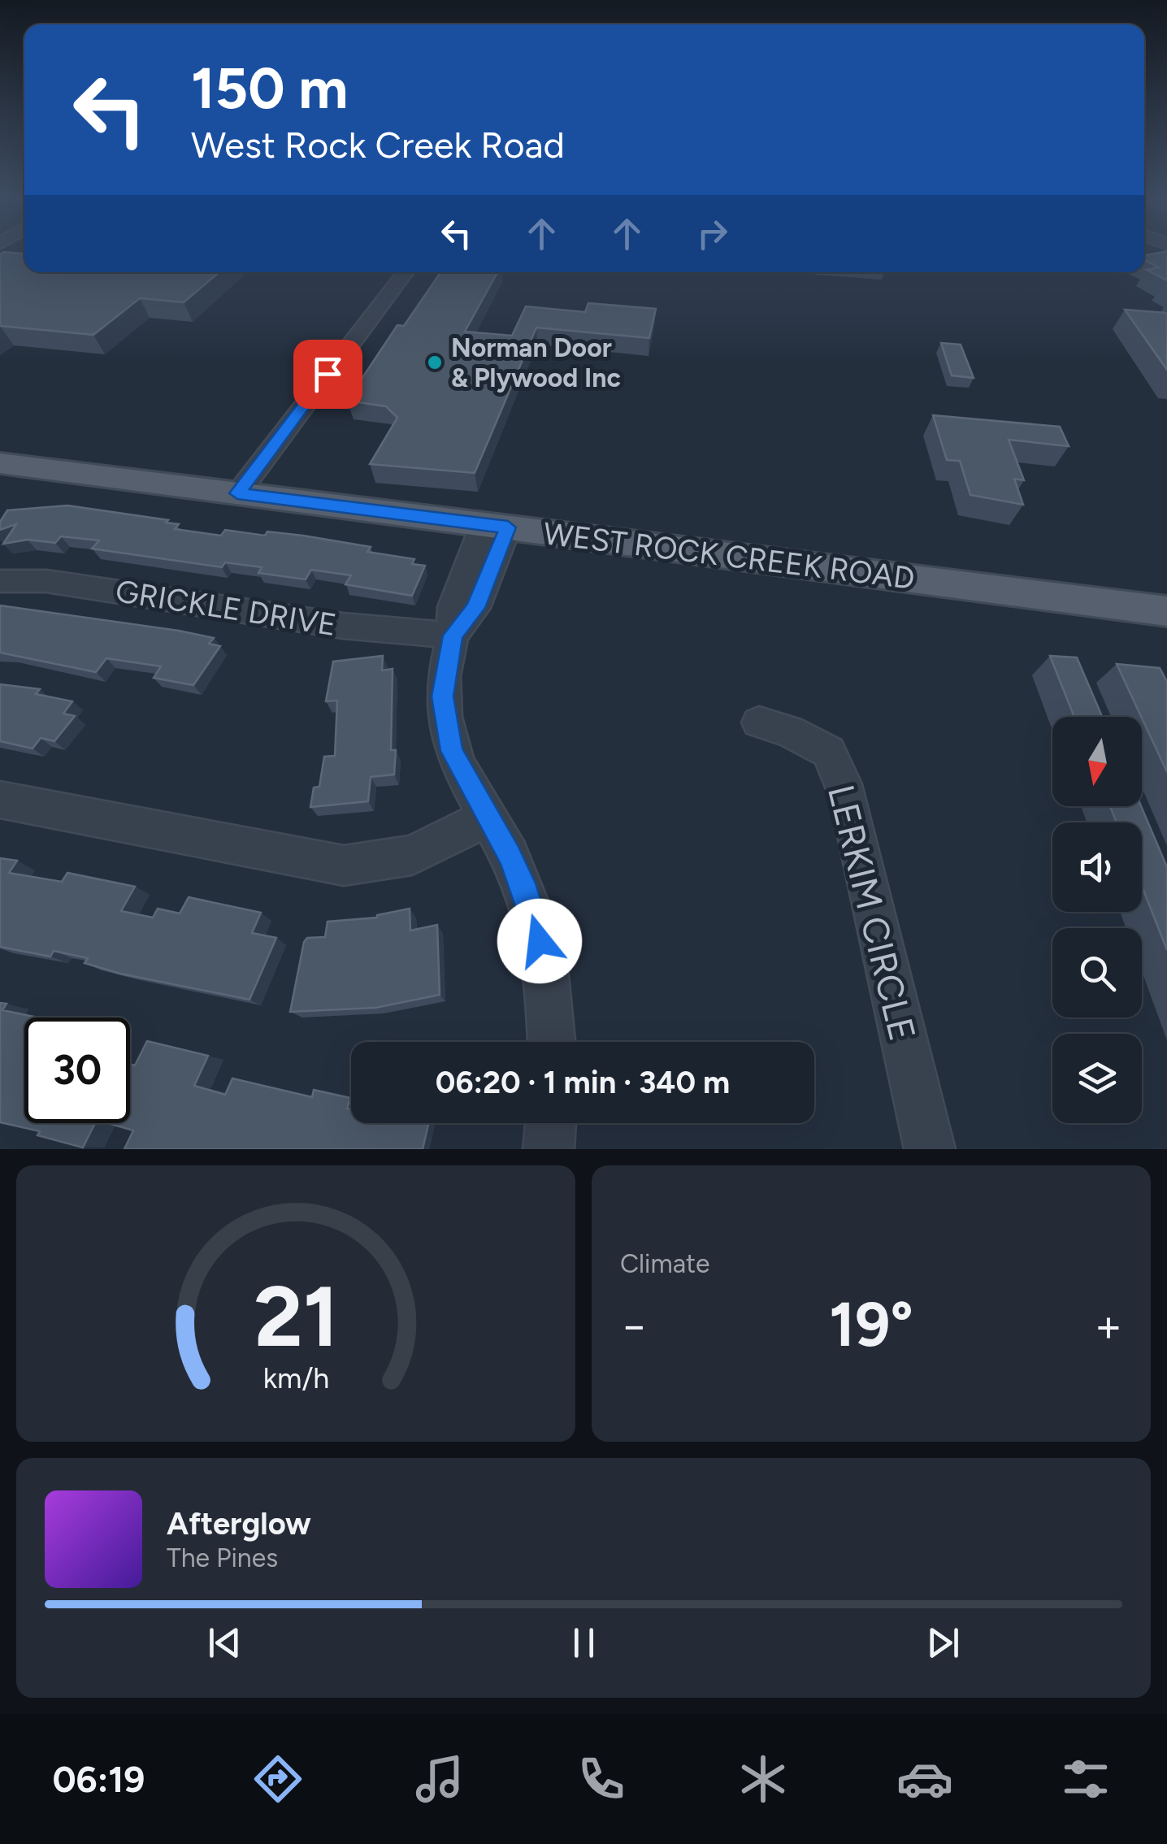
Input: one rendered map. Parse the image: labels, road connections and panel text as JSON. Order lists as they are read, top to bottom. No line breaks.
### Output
{"streets":{"main road":["WEST ROCK CREEK ROAD"],"street":["GRICKLE DRIVE","LERKIM CIRCLE"]},"places":["Norman Door & Plywood Inc"],"north":"bottom","page":{"turn":["150 m","West Rock Creek Road"],"limit":"30","trip":"06:20 · 1 min · 340 m","tile":"Climate","heat":["−","19°","+"],"song":["Afterglow","The Pines"],"tabs":"06:19","gauge":["21","km/h"]}}
